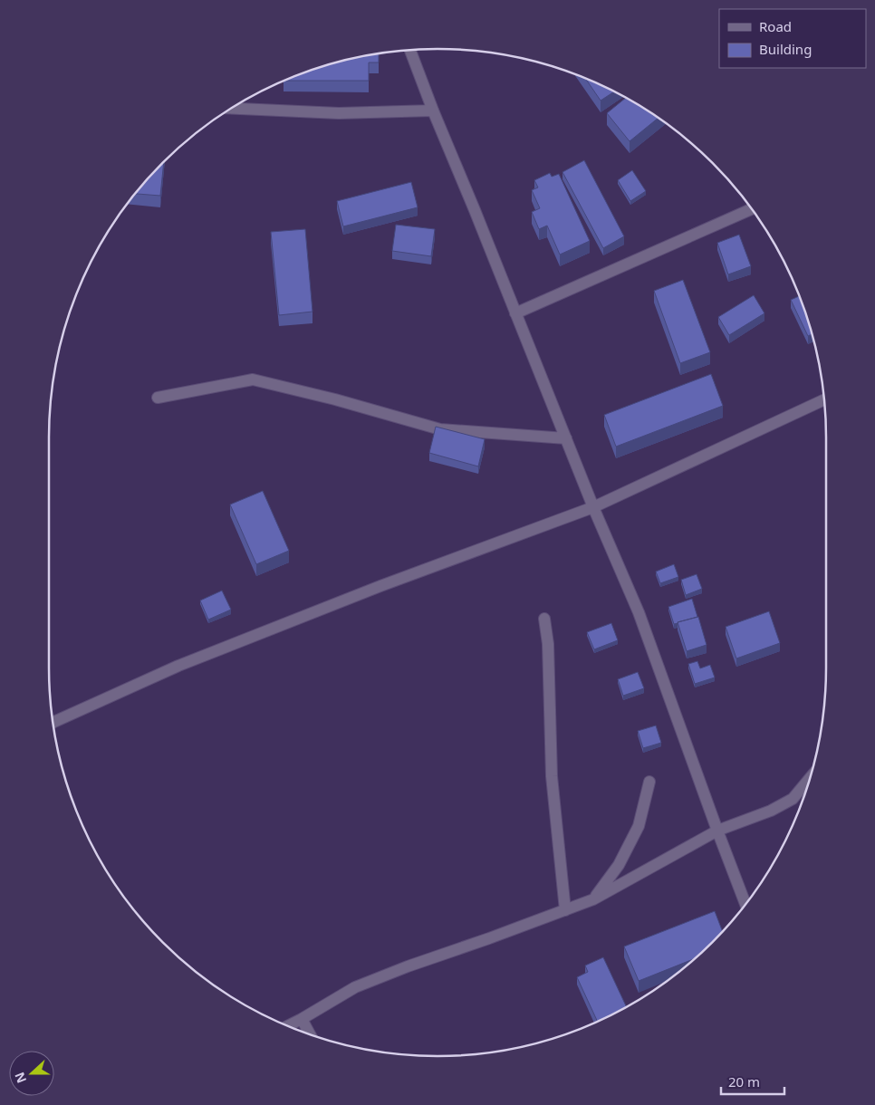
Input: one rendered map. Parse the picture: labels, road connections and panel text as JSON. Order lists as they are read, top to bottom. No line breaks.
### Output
{"legend":["Road","Building"],"scale_bar":"20 m","north":"left"}
